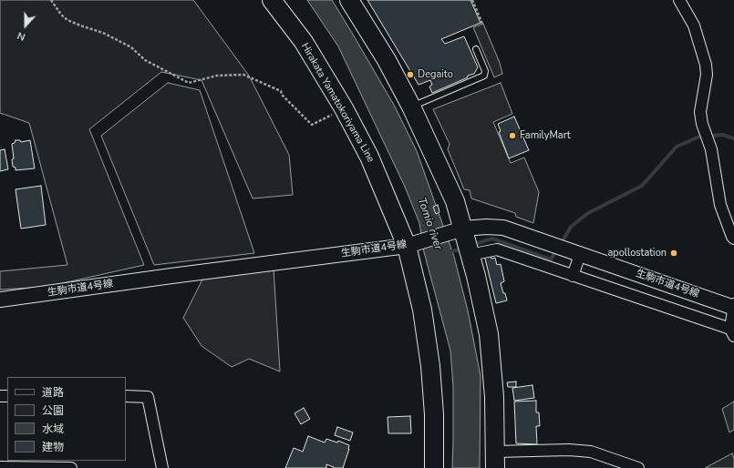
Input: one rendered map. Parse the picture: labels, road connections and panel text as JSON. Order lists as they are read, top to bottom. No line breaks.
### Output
{"streets":{"main road":["Hirakata Yamatokoriyama Line"],"street":["生駒市道4号線"]},"crossings":[["Hirakata Yamatokoriyama Line","生駒市道4号線"]],"water":["Tomio river"],"places":["Degaito","FamilyMart","apollostation"],"legend":["道路","公園","水域","建物"],"north":"bottom"}
